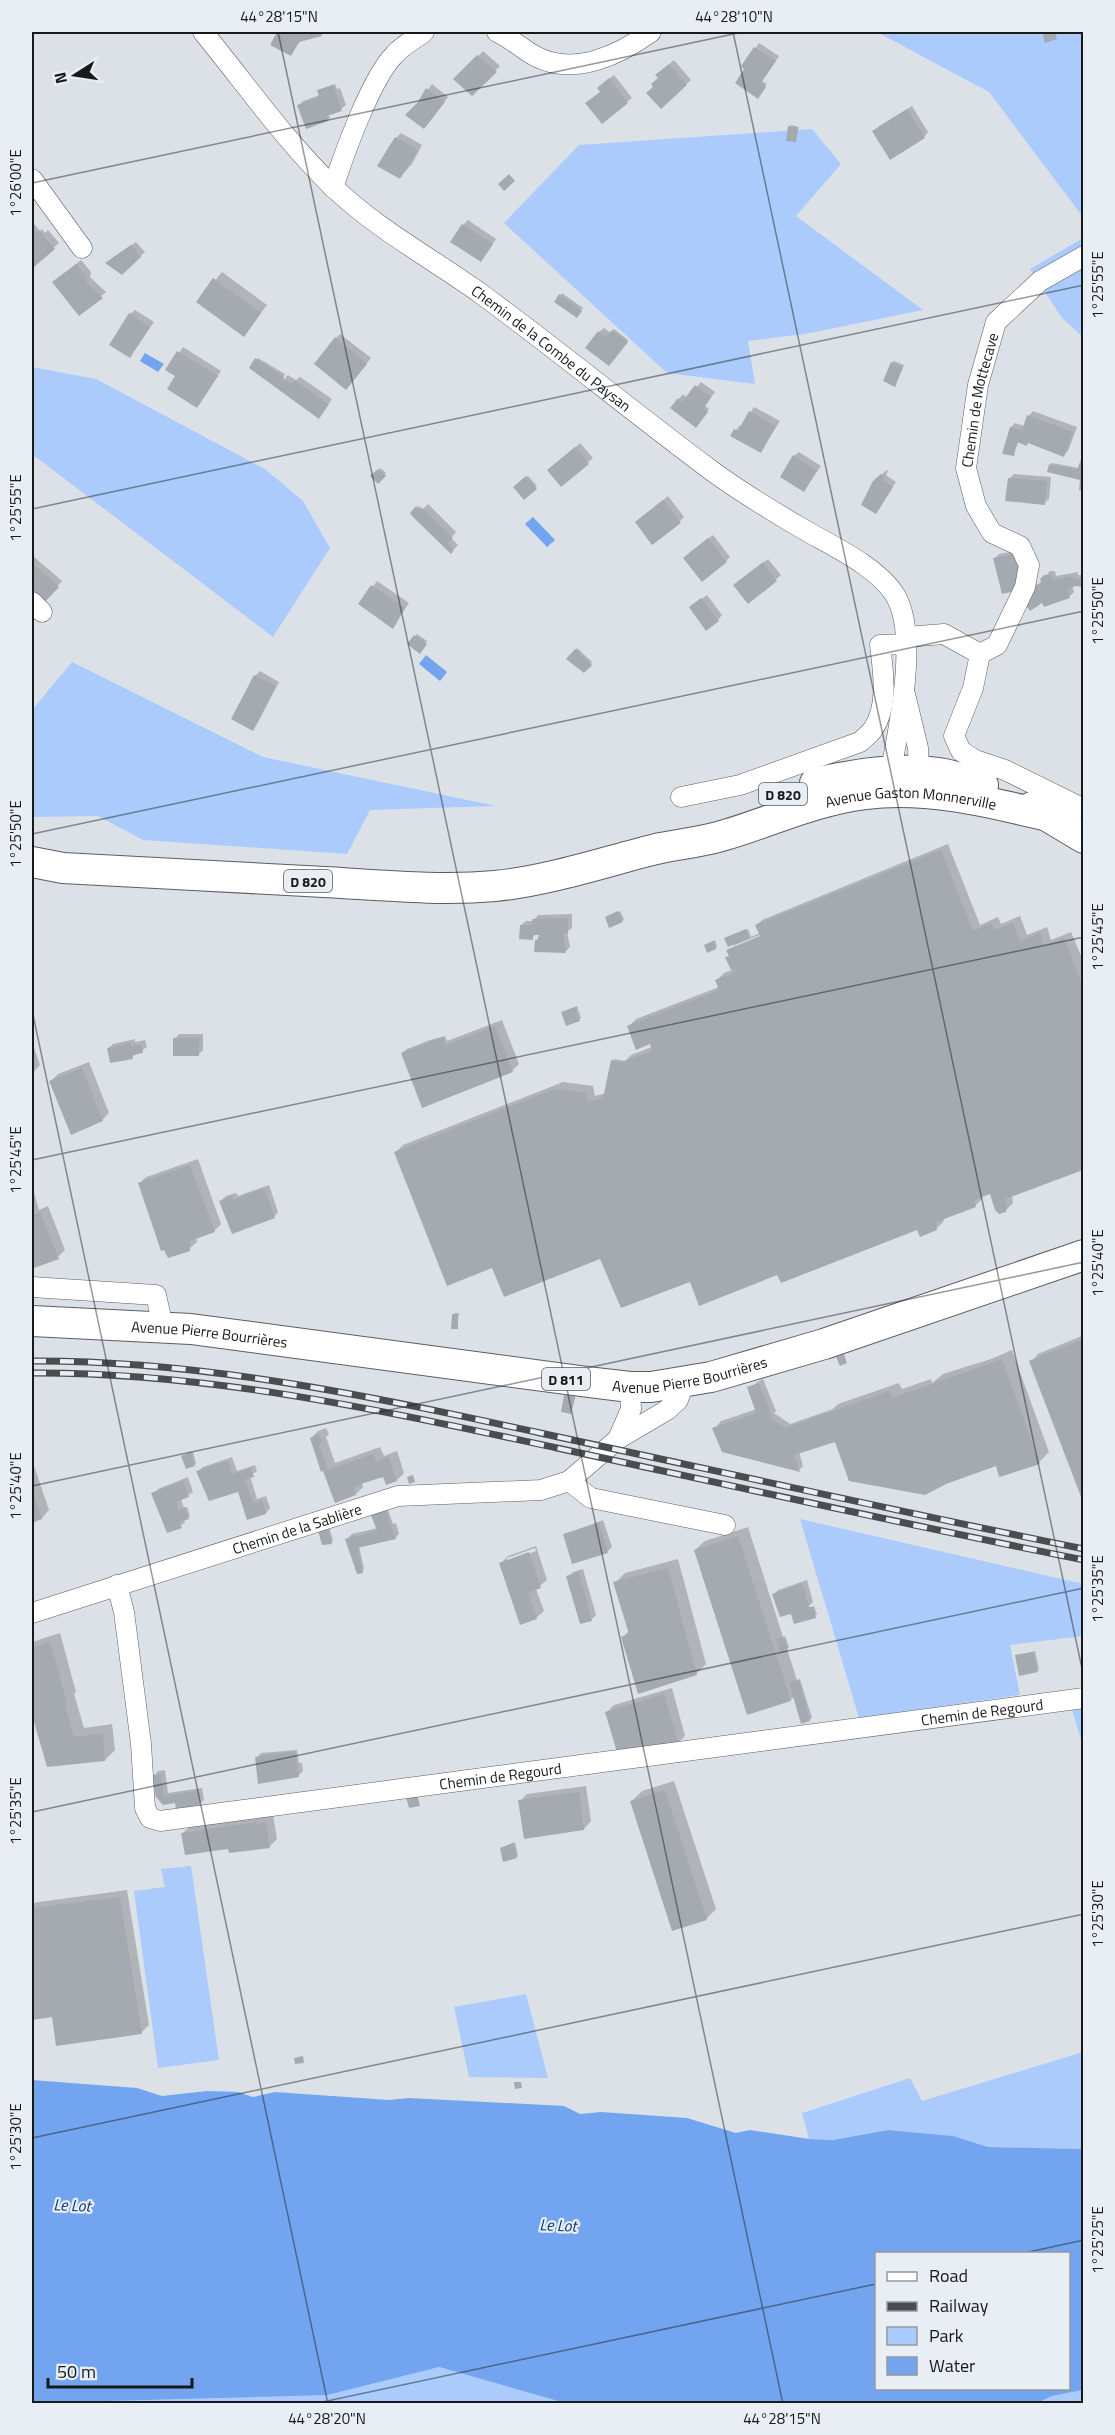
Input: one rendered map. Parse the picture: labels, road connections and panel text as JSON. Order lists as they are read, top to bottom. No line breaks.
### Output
{"streets":{"main road":["D 820","Avenue Gaston Monnerville","Avenue Pierre Bourrières","D 811"],"street":["Chemin de la Combe du Paysan","Chemin de Mottecave","Chemin de la Sablière","Chemin de Regourd"]},"crossings":[["Chemin de la Combe du Paysan","Avenue Gaston Monnerville"],["Avenue Pierre Bourrières","Chemin de la Sablière"],["Chemin de la Sablière","Chemin de Regourd"]],"water":["Le Lot"],"legend":["Road","Railway","Park","Water"],"scale_bar":"50 m","north":"left","coordinates":["44°28'15\"N","44°28'10\"N","1°26'00\"E","1°25'55\"E","1°25'50\"E","1°25'45\"E","1°25'40\"E","1°25'35\"E","1°25'30\"E","1°25'25\"E","44°28'20\"N"]}
